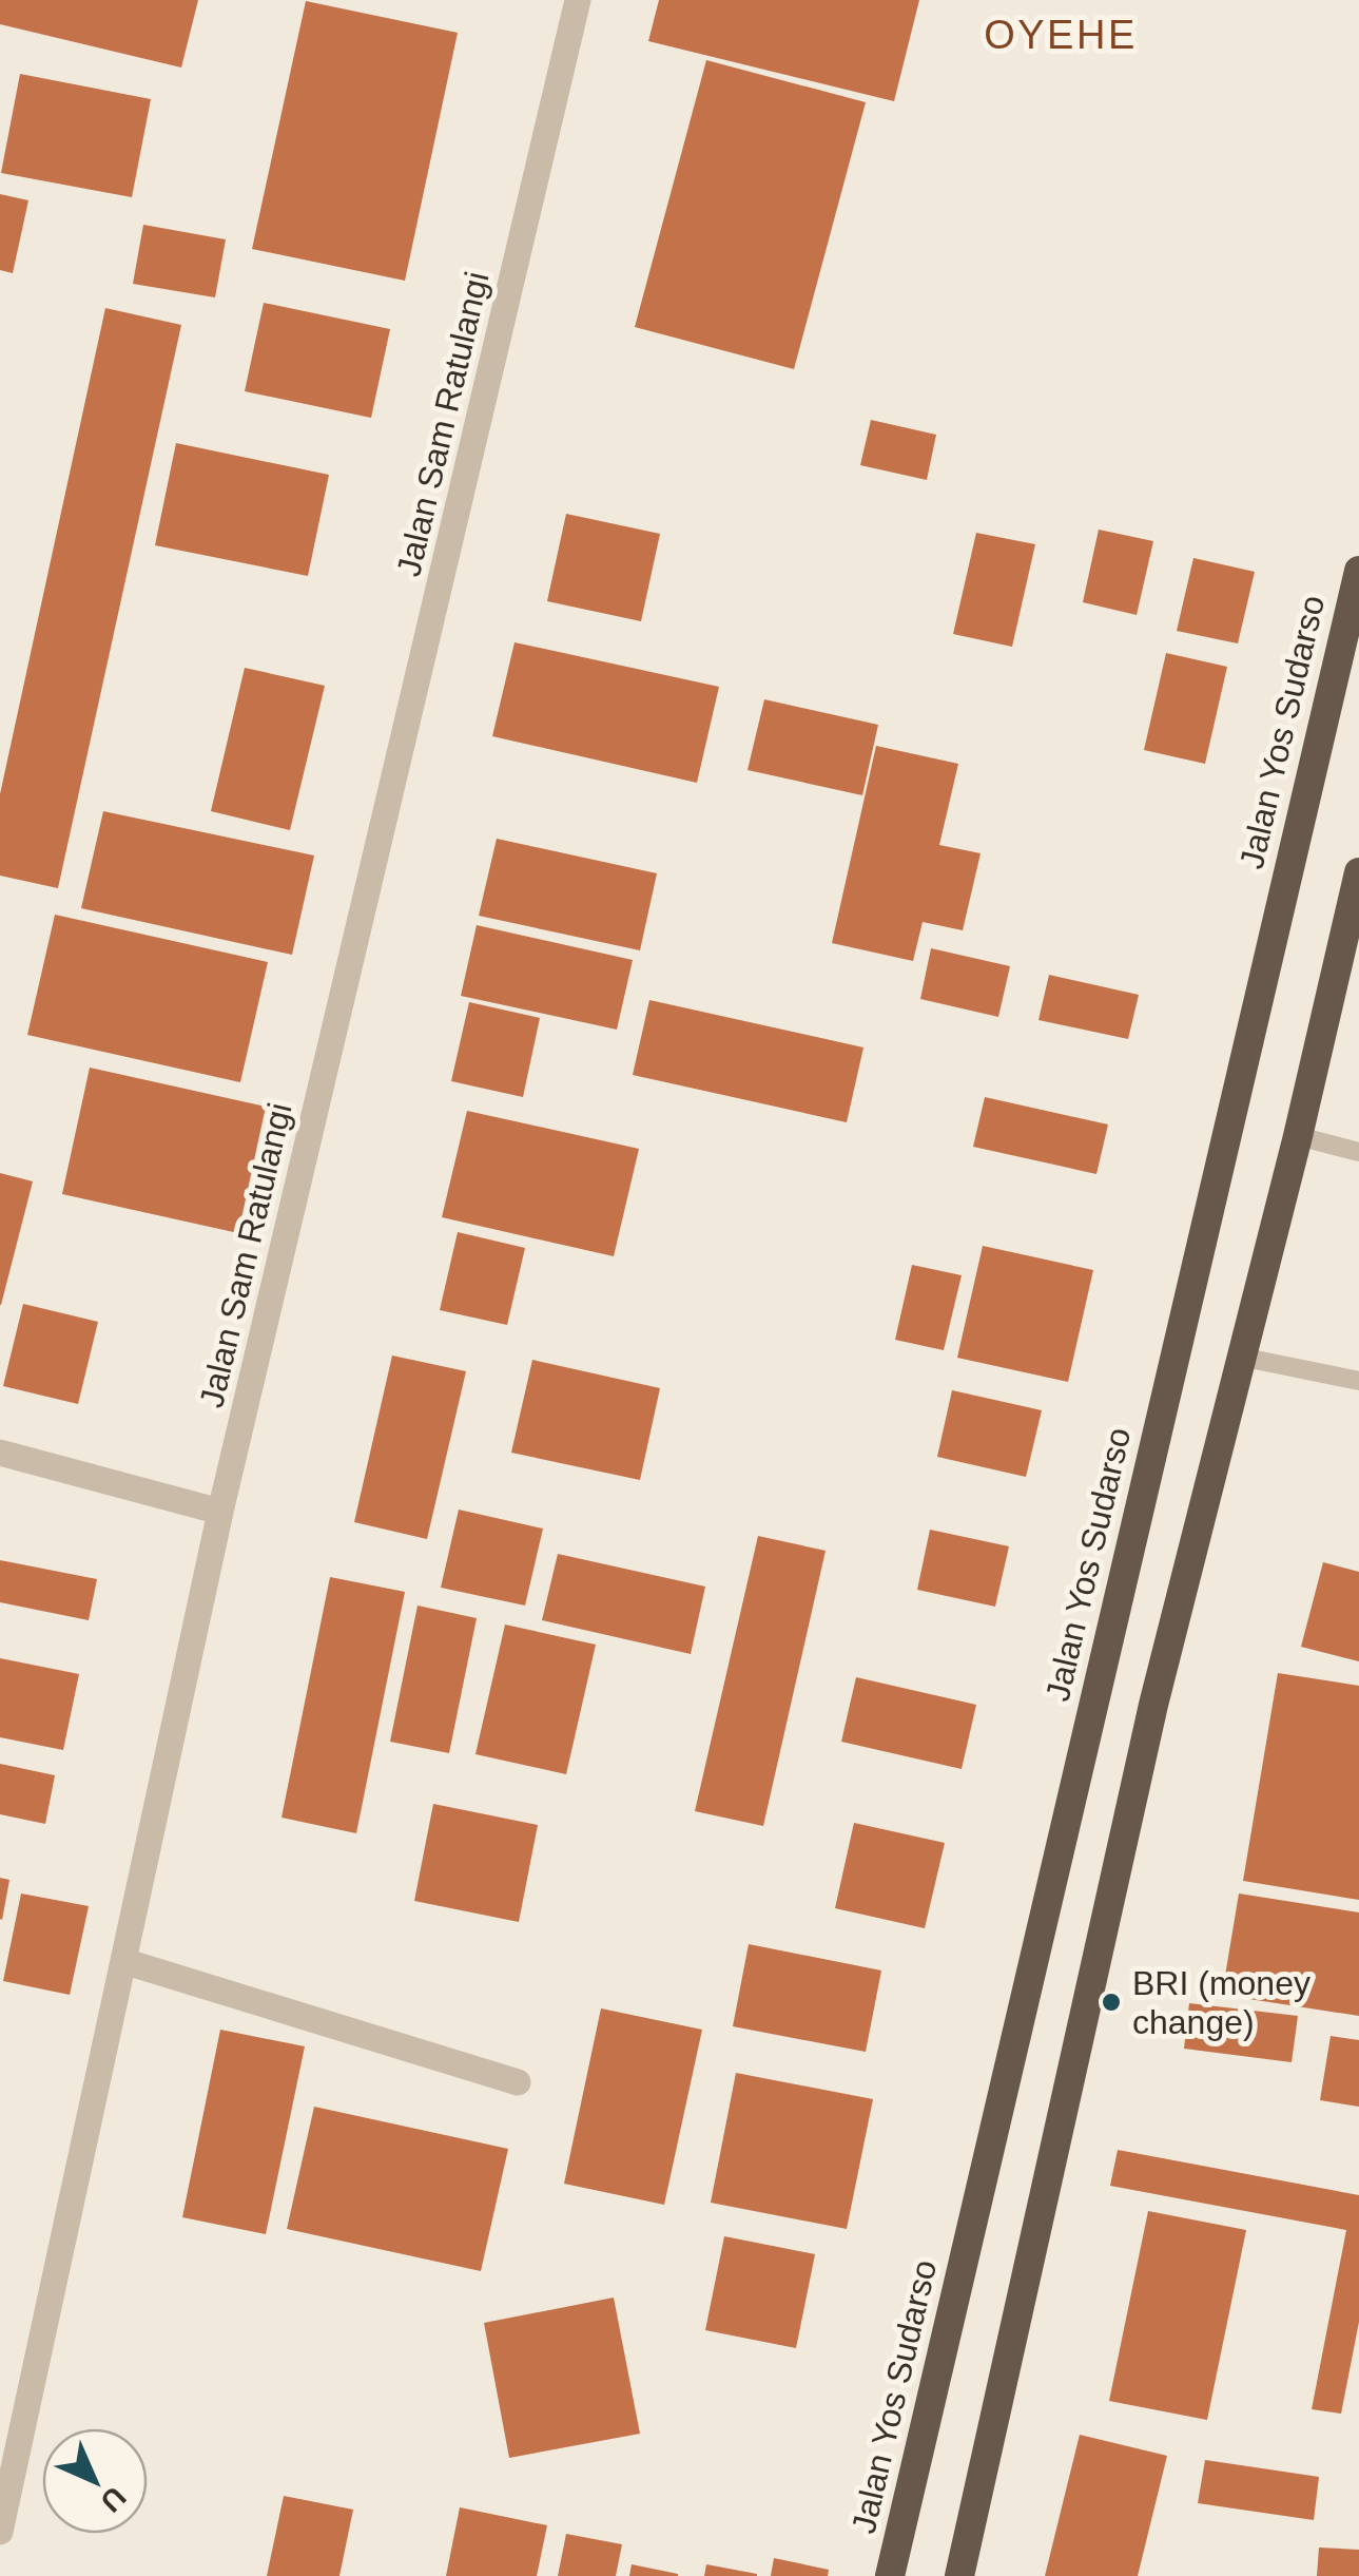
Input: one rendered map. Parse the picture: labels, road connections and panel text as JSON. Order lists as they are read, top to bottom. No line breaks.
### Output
{"streets":{"highway":["Jalan Yos Sudarso"],"street":["Jalan Sam Ratulangi"]},"districts":["OYEHE"],"places":["BRI (money change)"],"north":"bottom right"}
